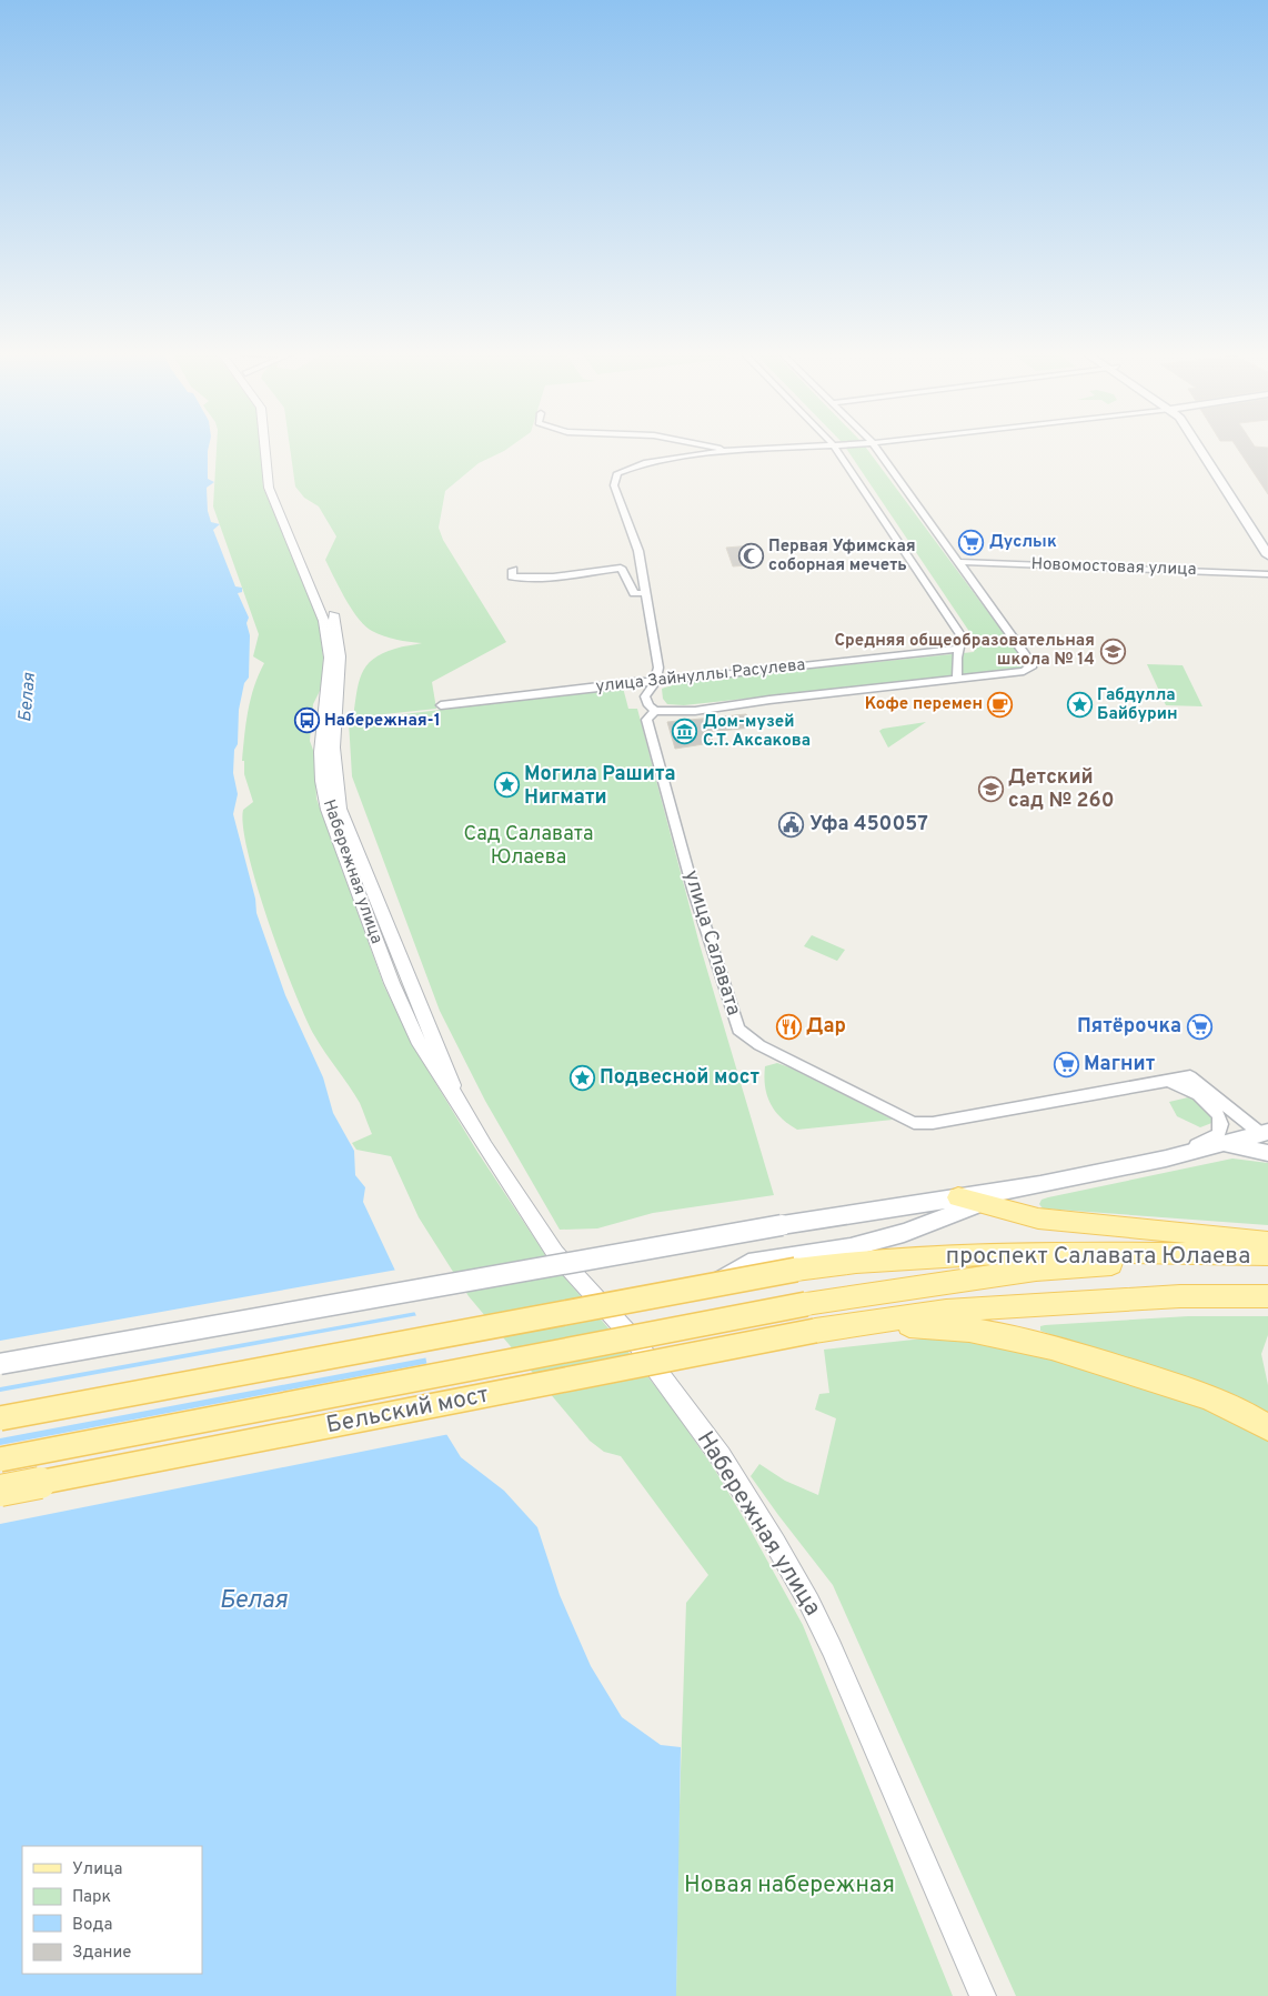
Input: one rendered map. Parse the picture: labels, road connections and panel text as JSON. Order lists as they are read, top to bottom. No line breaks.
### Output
{"streets":{"main road":["проспект Салавата Юлаева","Бельский мост"],"street":["Новомостовая улица","улица Зайнуллы Расулева","Набережная улица","улица Салавата"]},"crossings":[["Новомостовая улица","улица Зайнуллы Расулева"],["улица Зайнуллы Расулева","улица Салавата"],["проспект Салавата Юлаева","Бельский мост"]],"water":["Белая"],"parks":["Сад Салавата Юлаева","Новая набережная"],"places":{"supermarket":["Дуслык","Пятёрочка","Магнит"],"mosque":["Первая Уфимская соборная мечеть"],"school or university":["Средняя общеобразовательная школа № 14","Детский сад № 260"],"cafe":["Кофе перемен"],"place":["Габдулла Байбурин","Могила Рашита Нигмати","Подвесной мост"],"bus stop":["Набережная-1"],"museum":["Дом-музей С.Т. Аксакова"],"public building":["Уфа 450057"],"restaurant":["Дар"]},"legend":["Улица","Парк","Вода","Здание"]}
